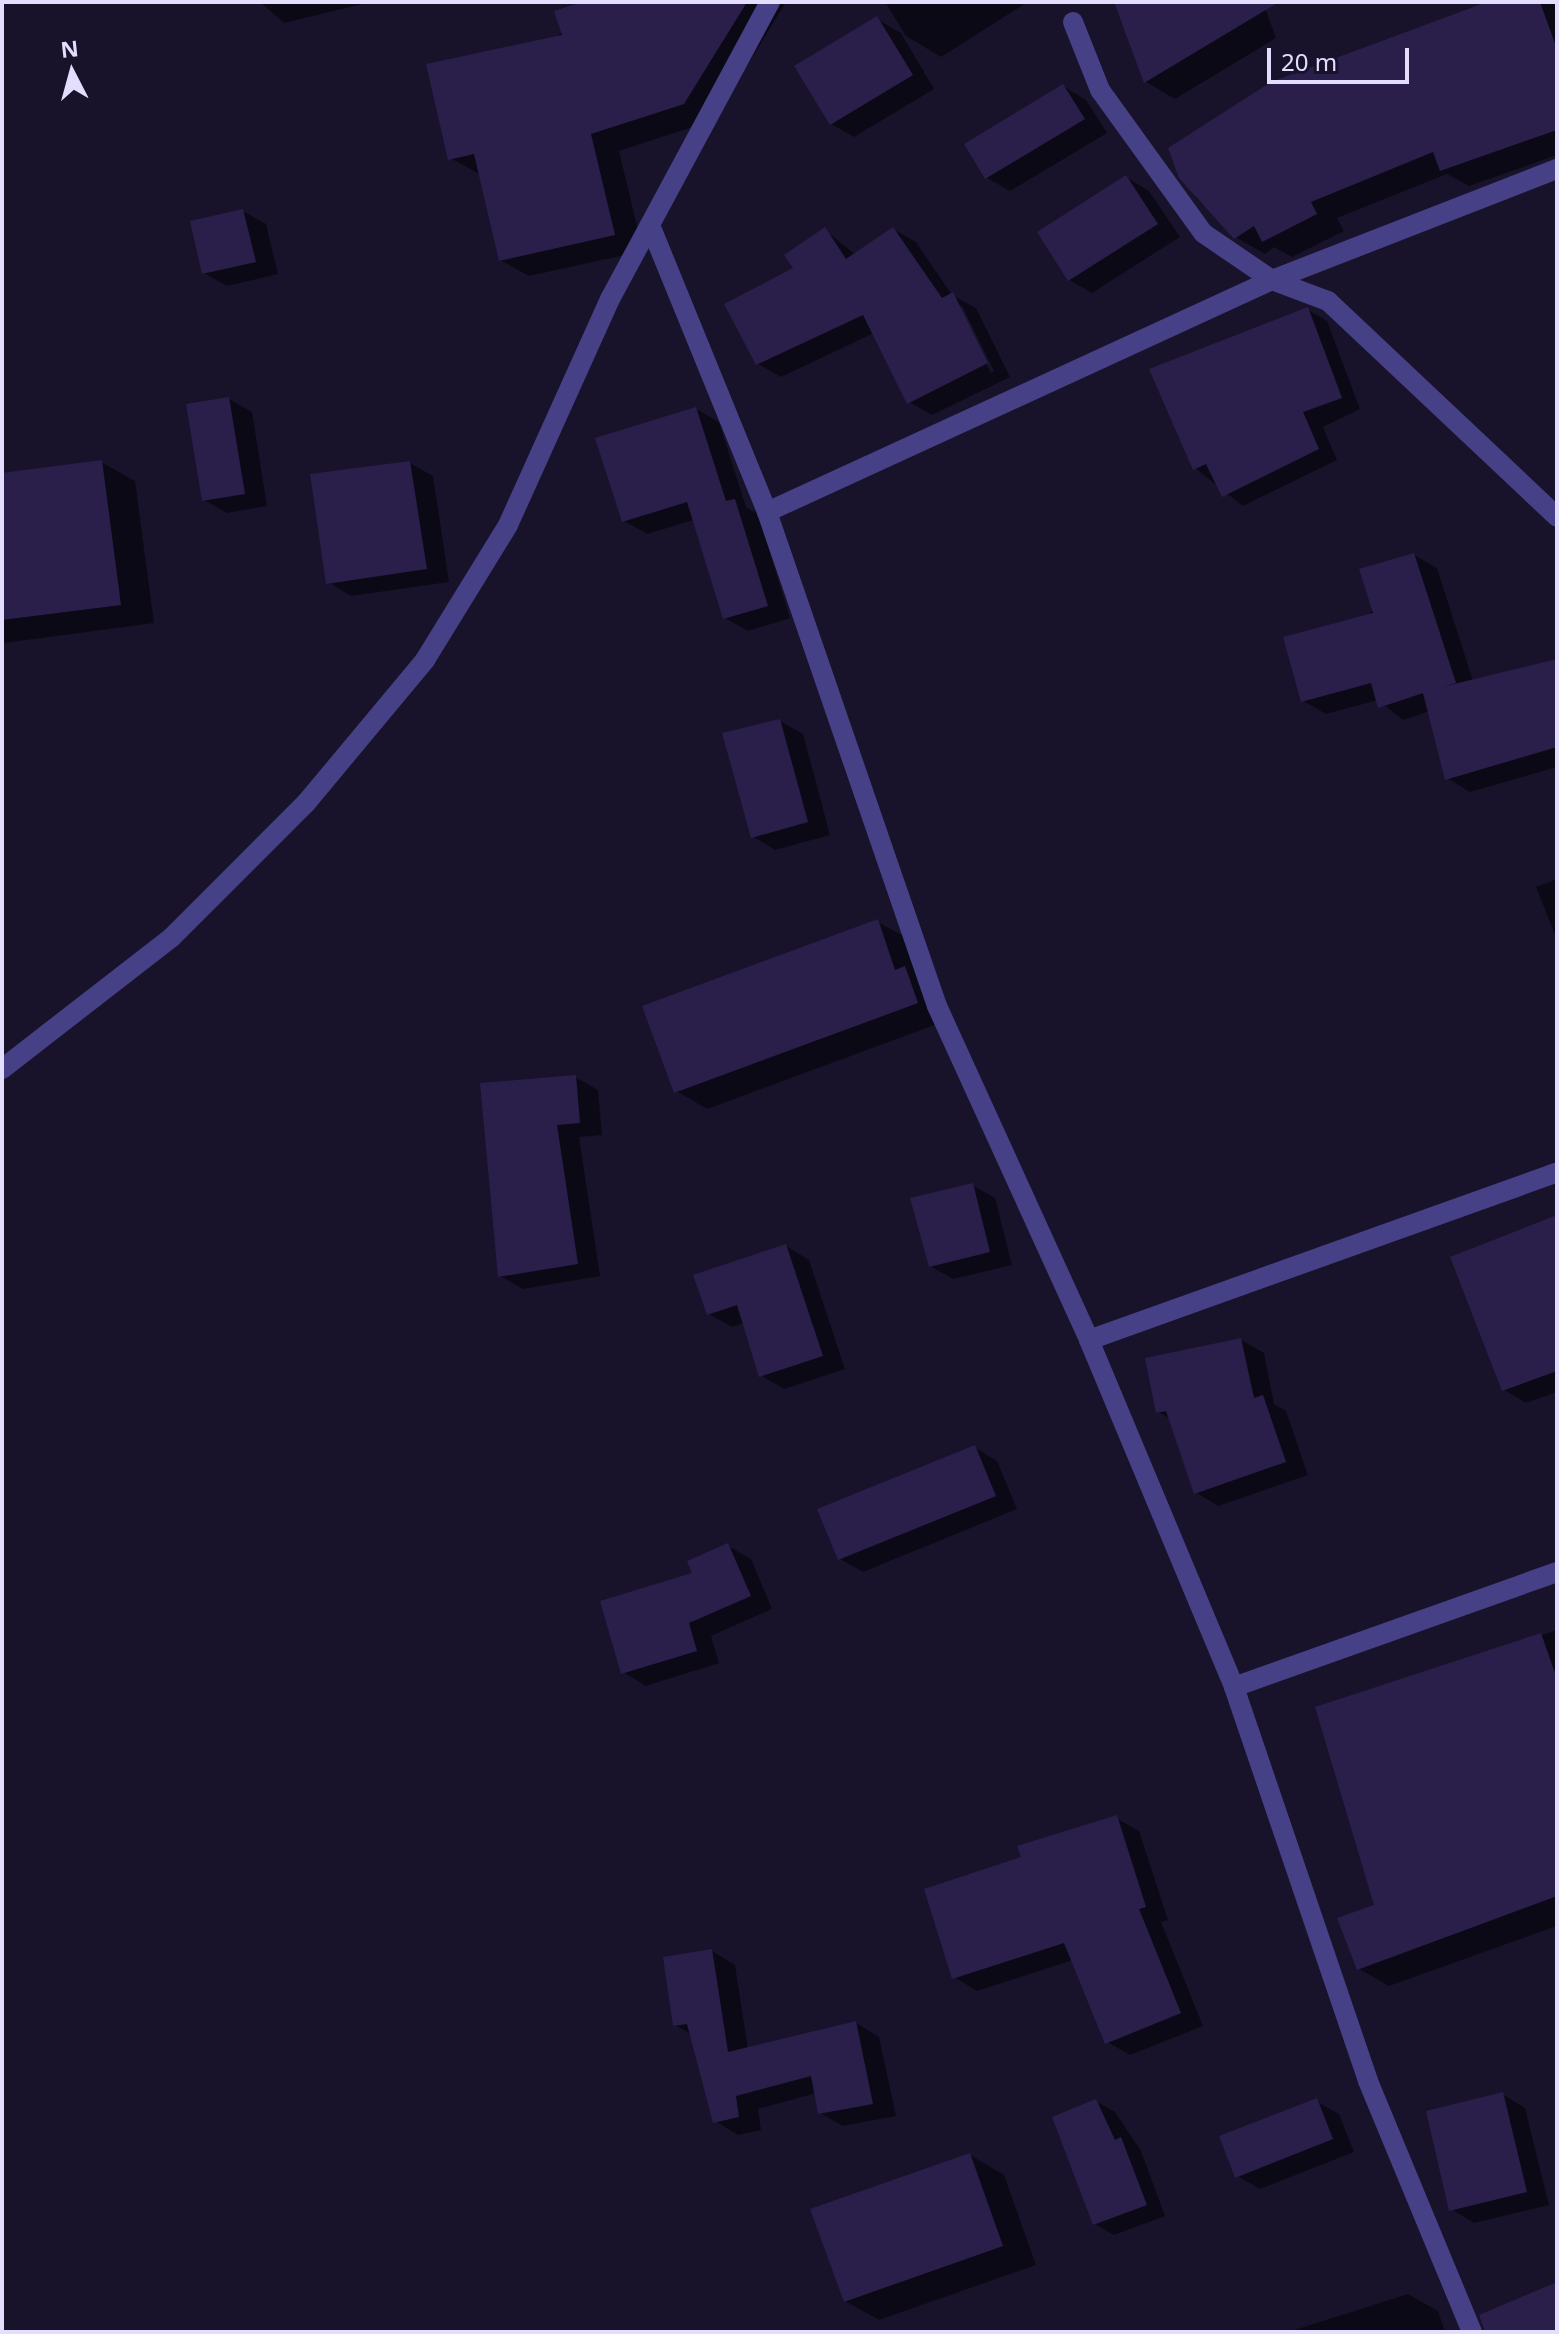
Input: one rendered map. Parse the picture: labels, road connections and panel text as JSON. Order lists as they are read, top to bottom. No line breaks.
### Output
{"scale_bar":"20 m","north":"top"}
